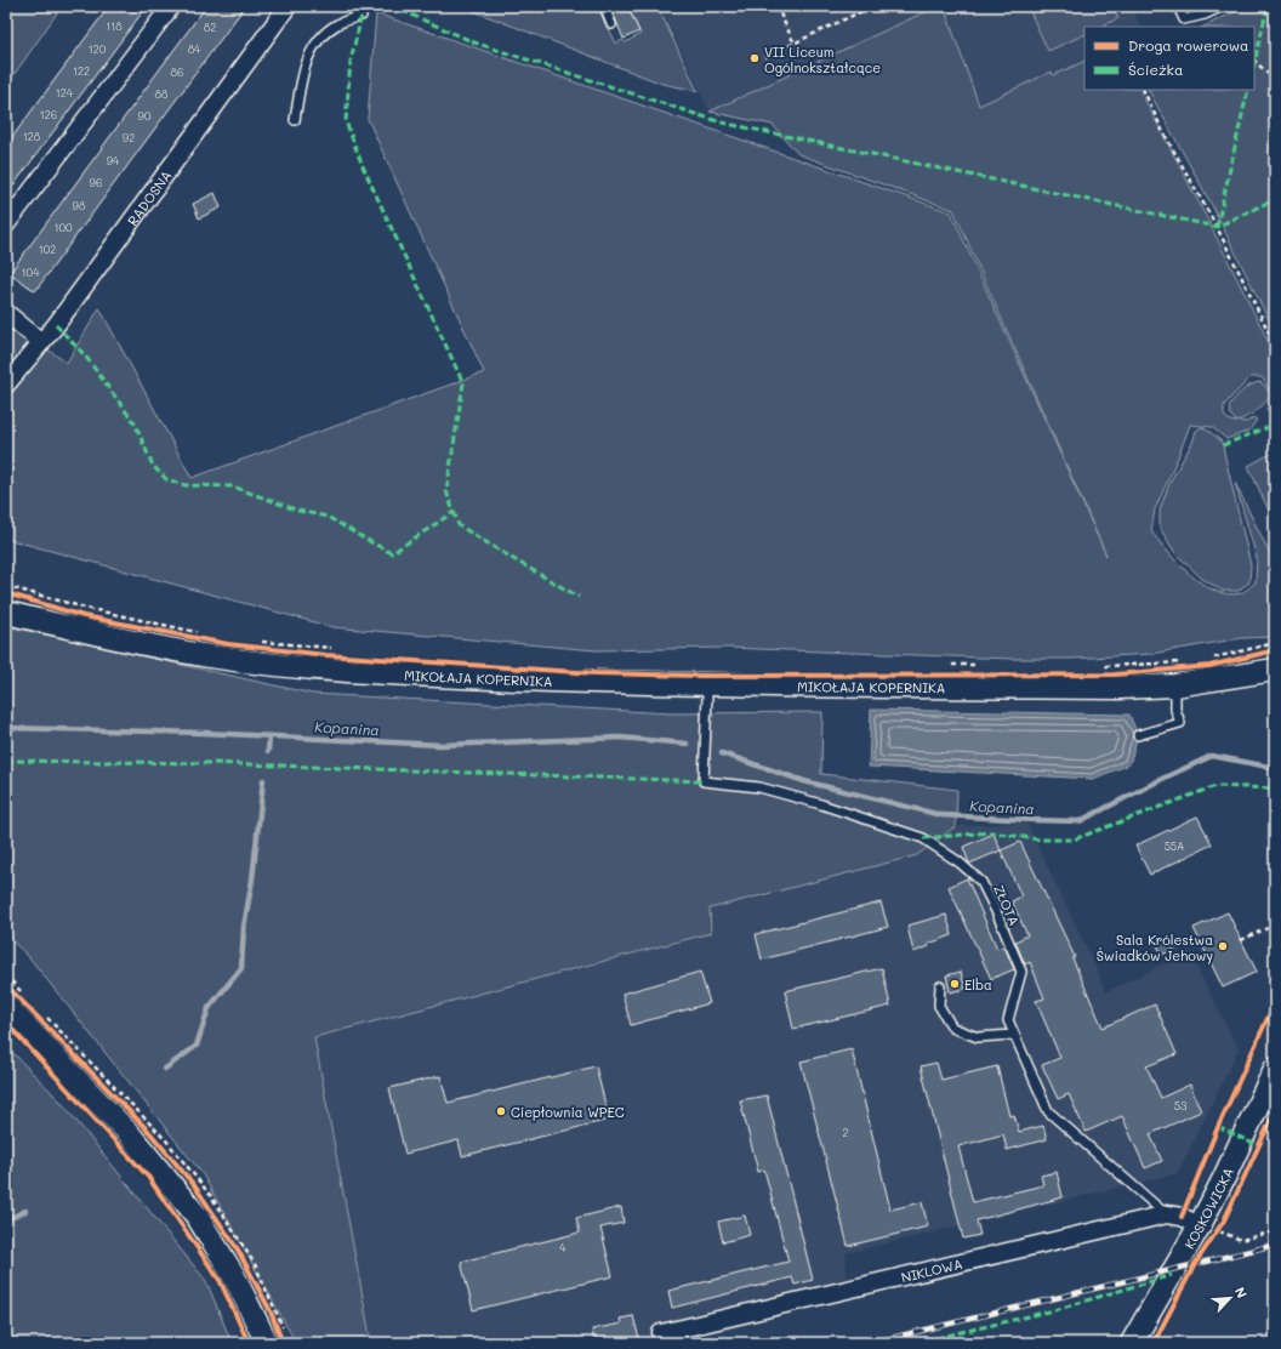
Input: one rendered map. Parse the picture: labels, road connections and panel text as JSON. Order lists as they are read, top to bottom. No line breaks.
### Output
{"streets":{"street":["RADOSNA","MIKOŁAJA KOPERNIKA","KOSKOWICKA","NIKLOWA"],"lane":["ZŁOTA"]},"crossings":[["MIKOŁAJA KOPERNIKA","ZŁOTA"],["ZŁOTA","KOSKOWICKA"],["ZŁOTA","NIKLOWA"],["KOSKOWICKA","NIKLOWA"]],"water":["Kopanina"],"places":["VII Liceum Ogólnokształcące","Sala Królestwa Świadków Jehowy","Elba","Ciepłownia WPEC"],"house_numbers":["118","82","120","84","122","86","124","88","126","90","128","92","94","96","98","100","102","104","55A","53","2","4"],"legend":["Droga rowerowa","Ścieżka"],"north":"top right"}
